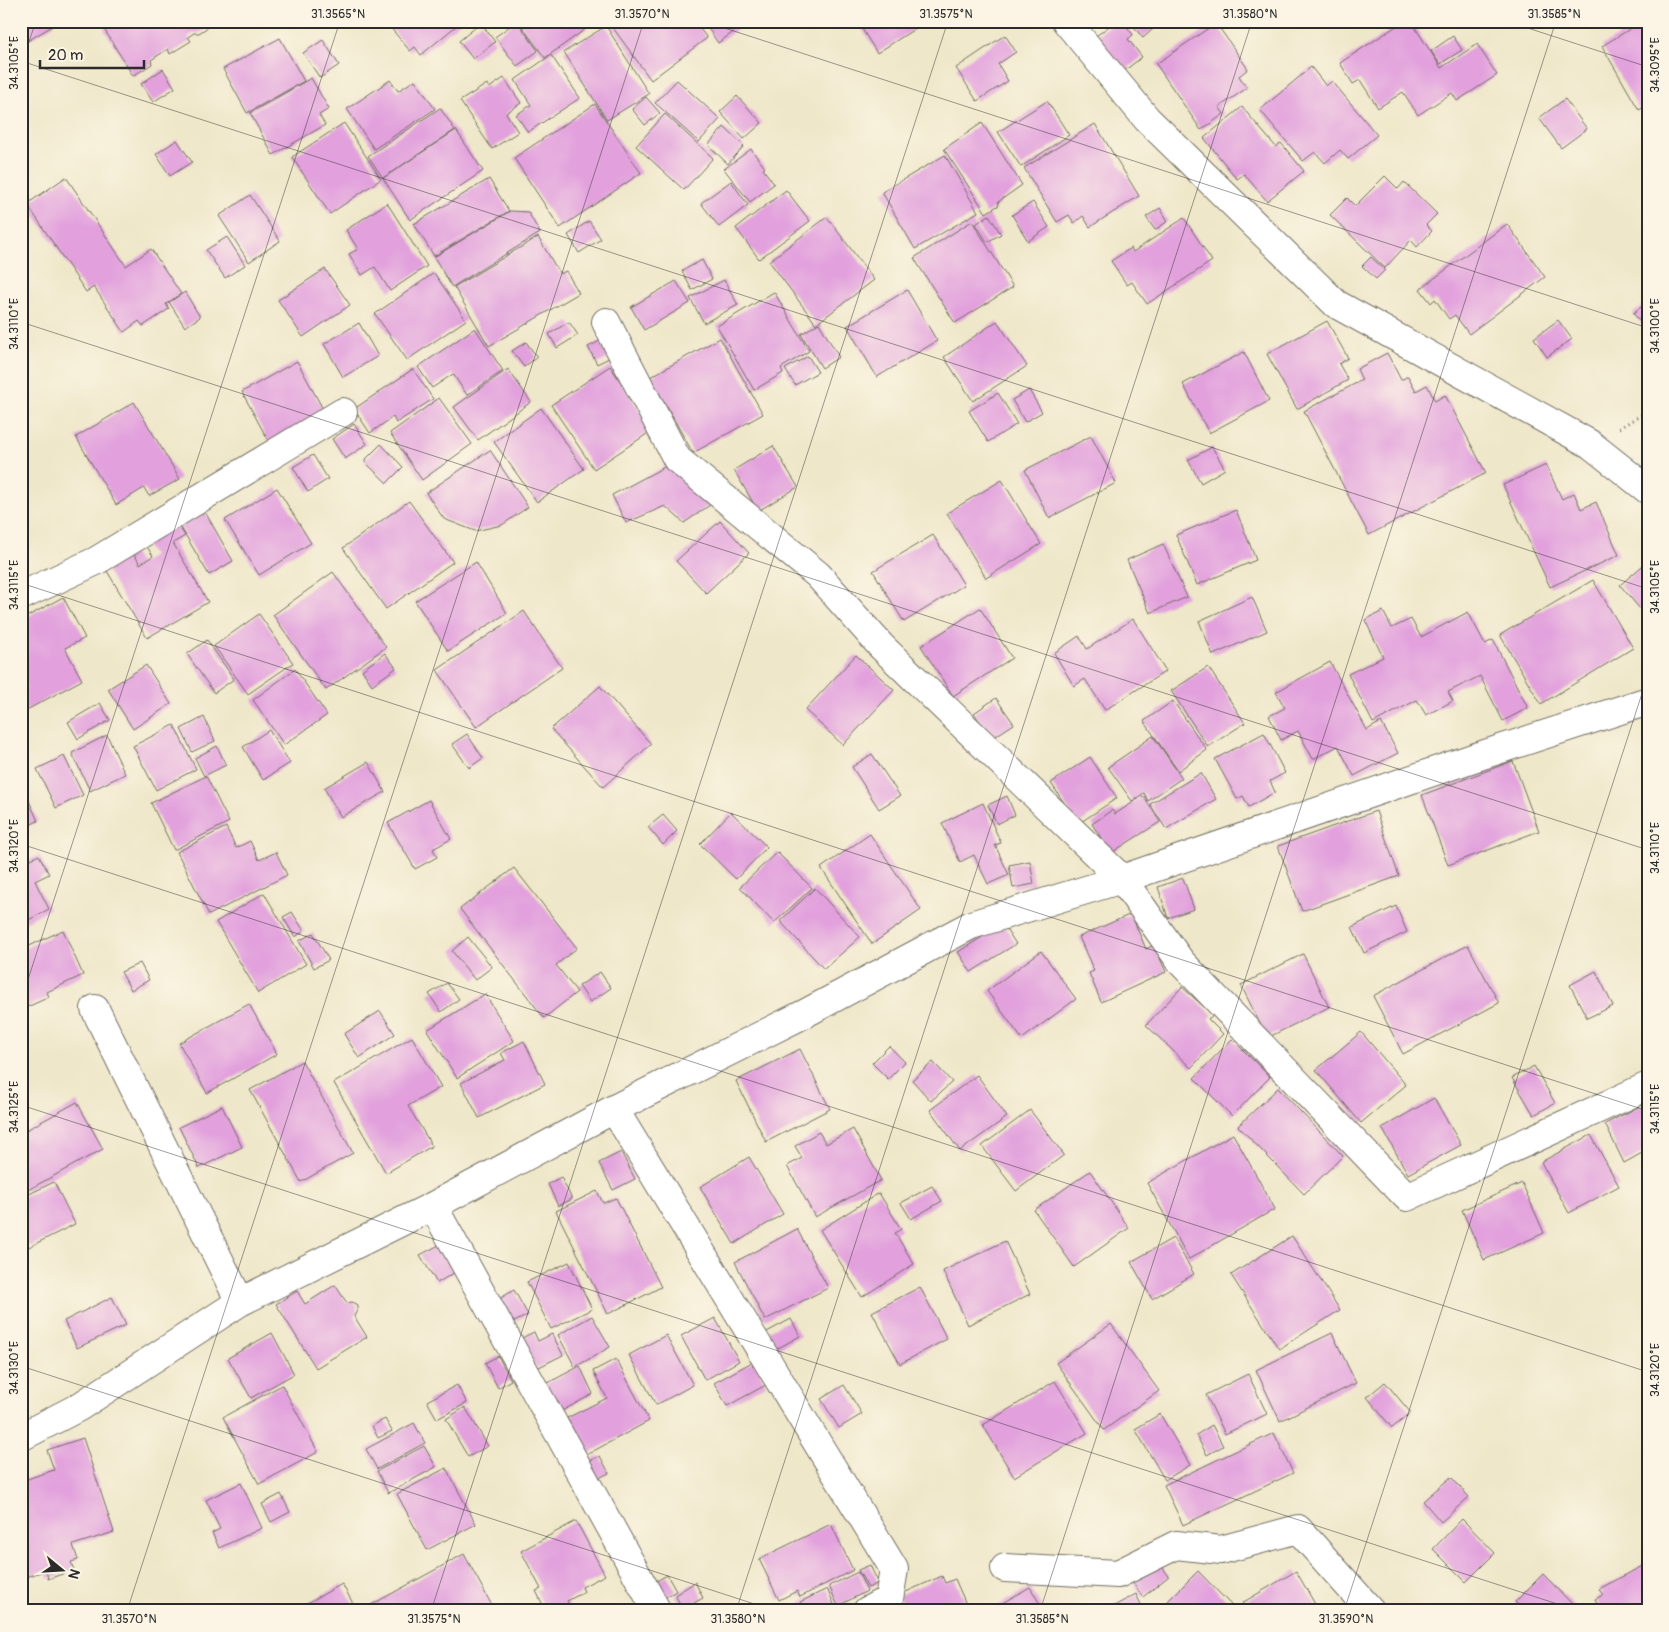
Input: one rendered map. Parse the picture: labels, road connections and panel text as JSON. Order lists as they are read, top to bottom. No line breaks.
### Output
{"scale_bar":"20 m","north":"right","coordinates":["31.3565°N","31.3570°N","31.3575°N","31.3580°N","31.3585°N","34.3105°E","34.3095°E","34.3110°E","34.3100°E","34.3115°E","34.3120°E","34.3125°E","34.3130°E","31.3590°N"]}
